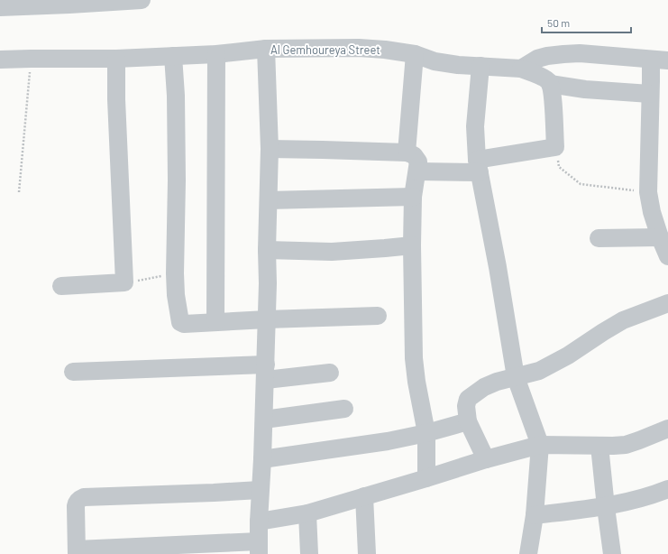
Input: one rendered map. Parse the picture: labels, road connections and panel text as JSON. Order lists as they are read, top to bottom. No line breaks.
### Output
{"streets":{"street":["Al Gemhoureya Street"]},"scale_bar":"50 m"}
